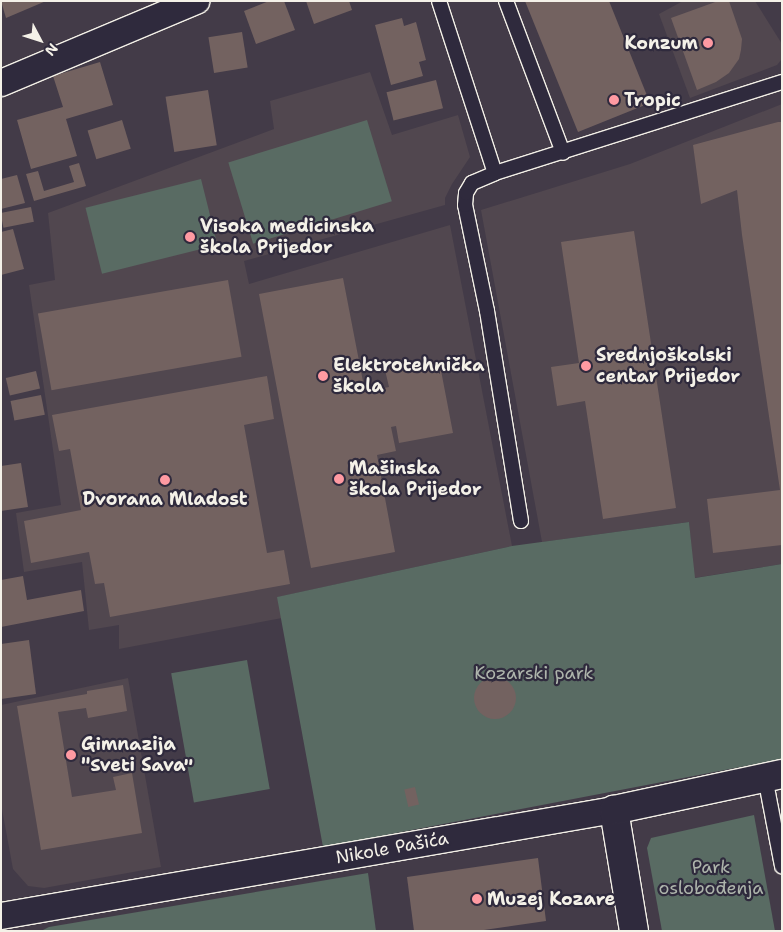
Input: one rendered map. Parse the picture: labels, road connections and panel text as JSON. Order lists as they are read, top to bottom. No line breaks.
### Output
{"streets":{"street":["Nikole Pašića"]},"parks":["Kozarski park","Park oslobođenja"],"places":["Konzum","Tropic","Visoka medicinska škola Prijedor","Srednjoškolski centar Prijedor","Elektrotehnička škola","Mašinska škola Prijedor","Dvorana Mladost","Gimnazija \"Sveti Sava\"","Muzej Kozare"],"north":"bottom right"}
